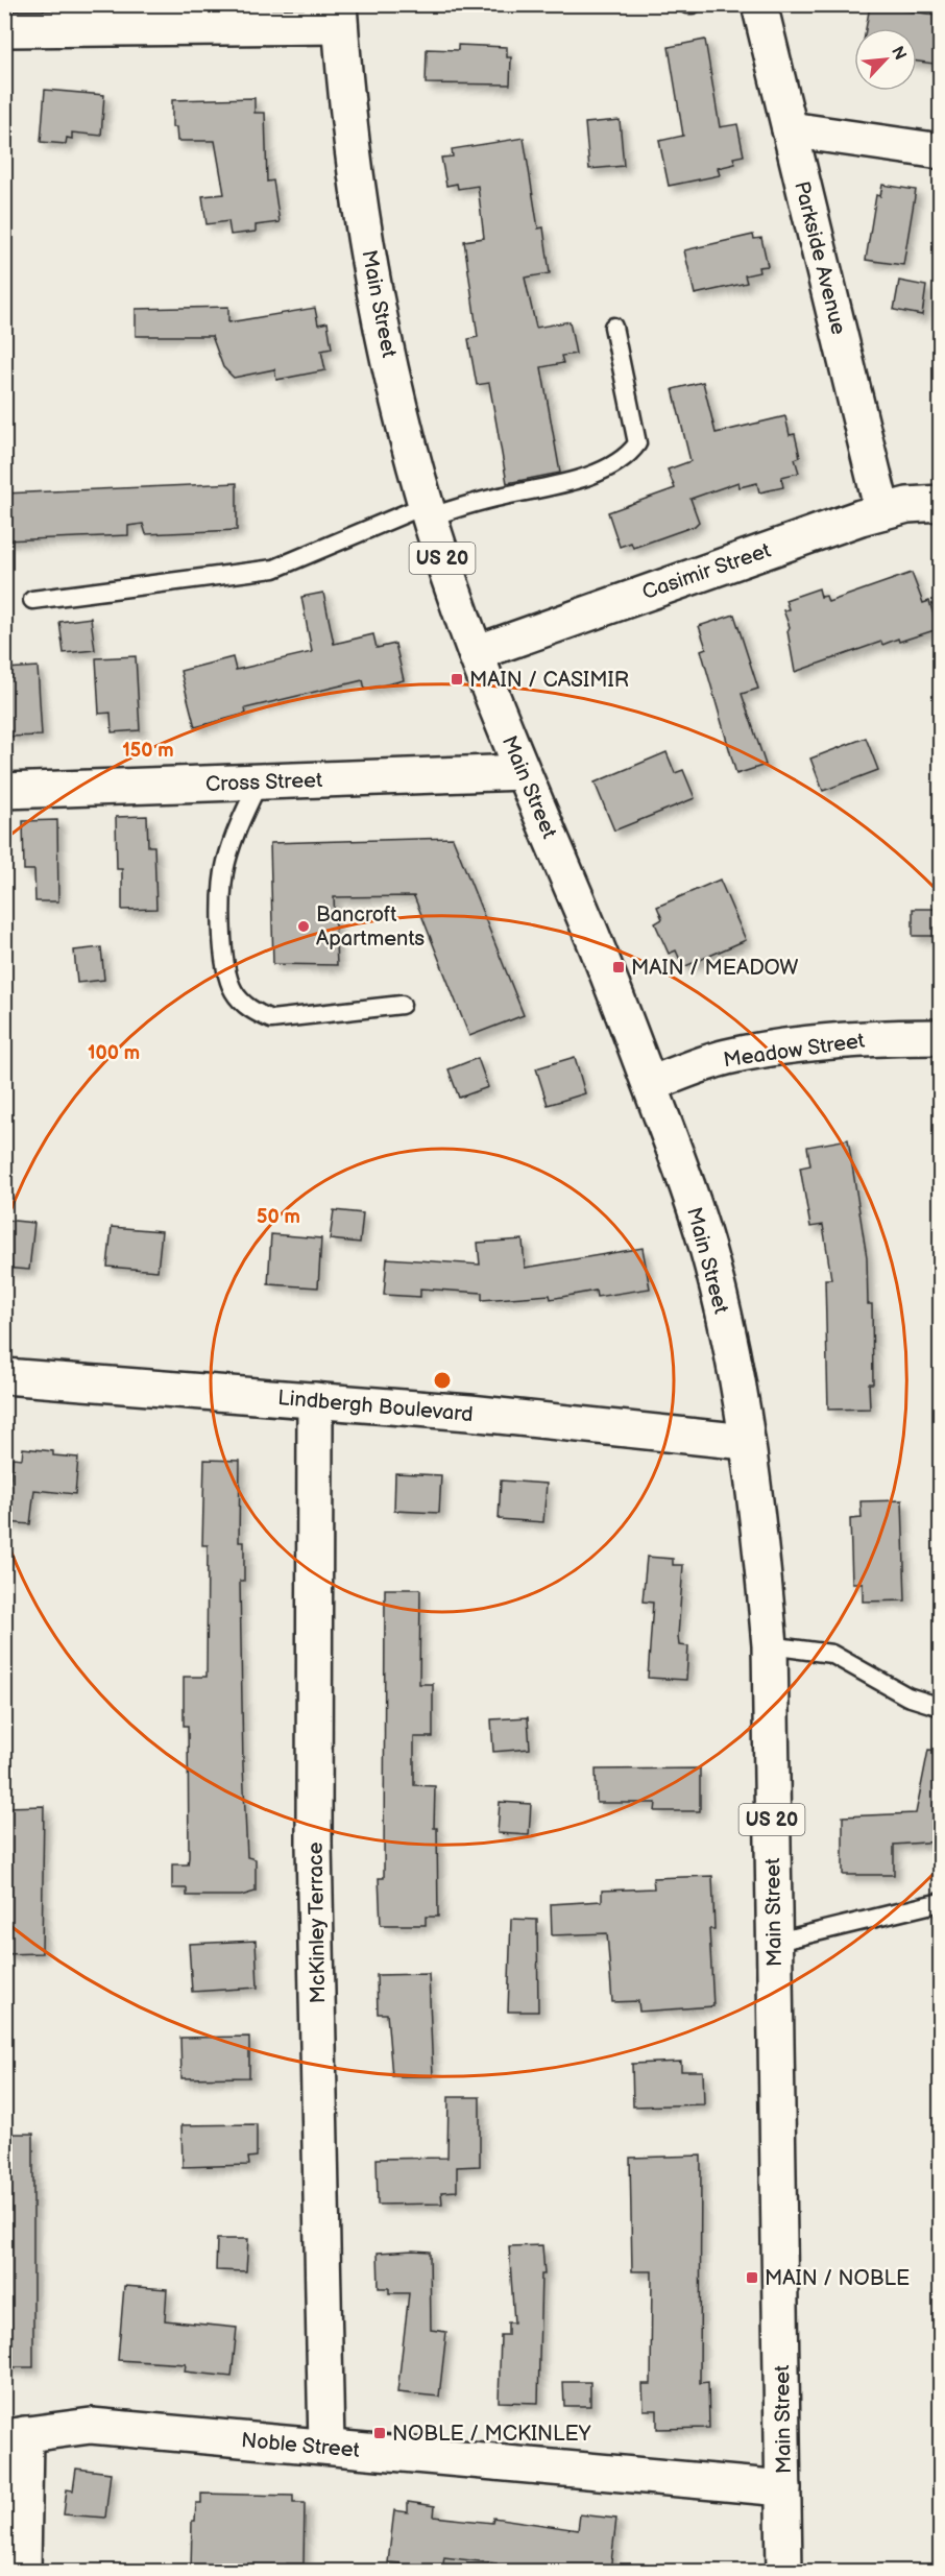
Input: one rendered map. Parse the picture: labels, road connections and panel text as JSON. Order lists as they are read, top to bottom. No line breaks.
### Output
{"streets":{"street":["Parkside Avenue","Main Street","US 20","Casimir Street","Cross Street","Meadow Street","Lindbergh Boulevard","McKinley Terrace","Noble Street"]},"crossings":[["Parkside Avenue","Casimir Street"],["Main Street","Casimir Street"],["Main Street","Cross Street"],["Main Street","Meadow Street"],["Main Street","Lindbergh Boulevard"],["Main Street","Noble Street"],["Lindbergh Boulevard","McKinley Terrace"],["McKinley Terrace","Noble Street"]],"places":{"transit":["MAIN / CASIMIR","MAIN / MEADOW","MAIN / NOBLE","NOBLE / MCKINLEY"],"other":["Bancroft Apartments"]},"north":"top right","rings":["150 m","100 m","50 m"]}
